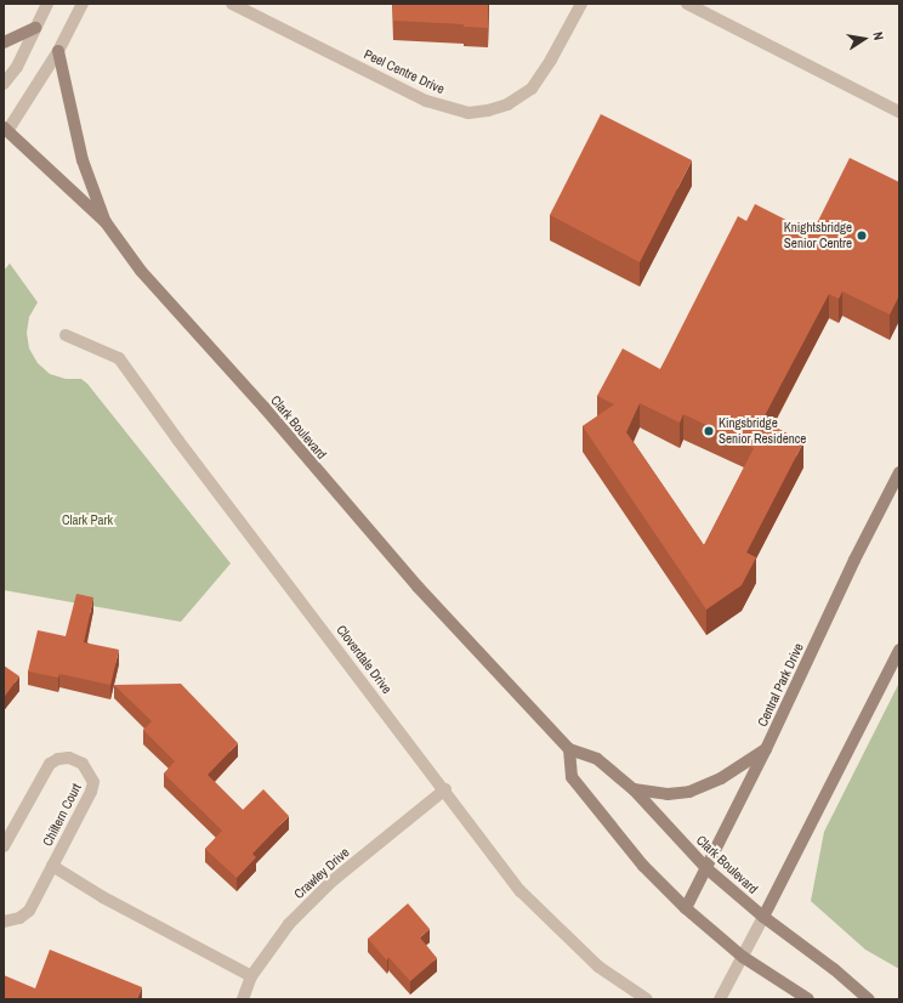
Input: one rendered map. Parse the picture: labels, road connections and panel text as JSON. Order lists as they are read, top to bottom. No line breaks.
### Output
{"streets":{"street":["Peel Centre Drive","Clark Boulevard","Cloverdale Drive","Central Park Drive","Chiltern Court","Crawley Drive"]},"crossings":[["Clark Boulevard","Central Park Drive"],["Cloverdale Drive","Crawley Drive"],["Chiltern Court","Crawley Drive"]],"parks":["Clark Park"],"places":["Knightsbridge Senior Centre","Kingsbridge Senior Residence"],"north":"right"}
